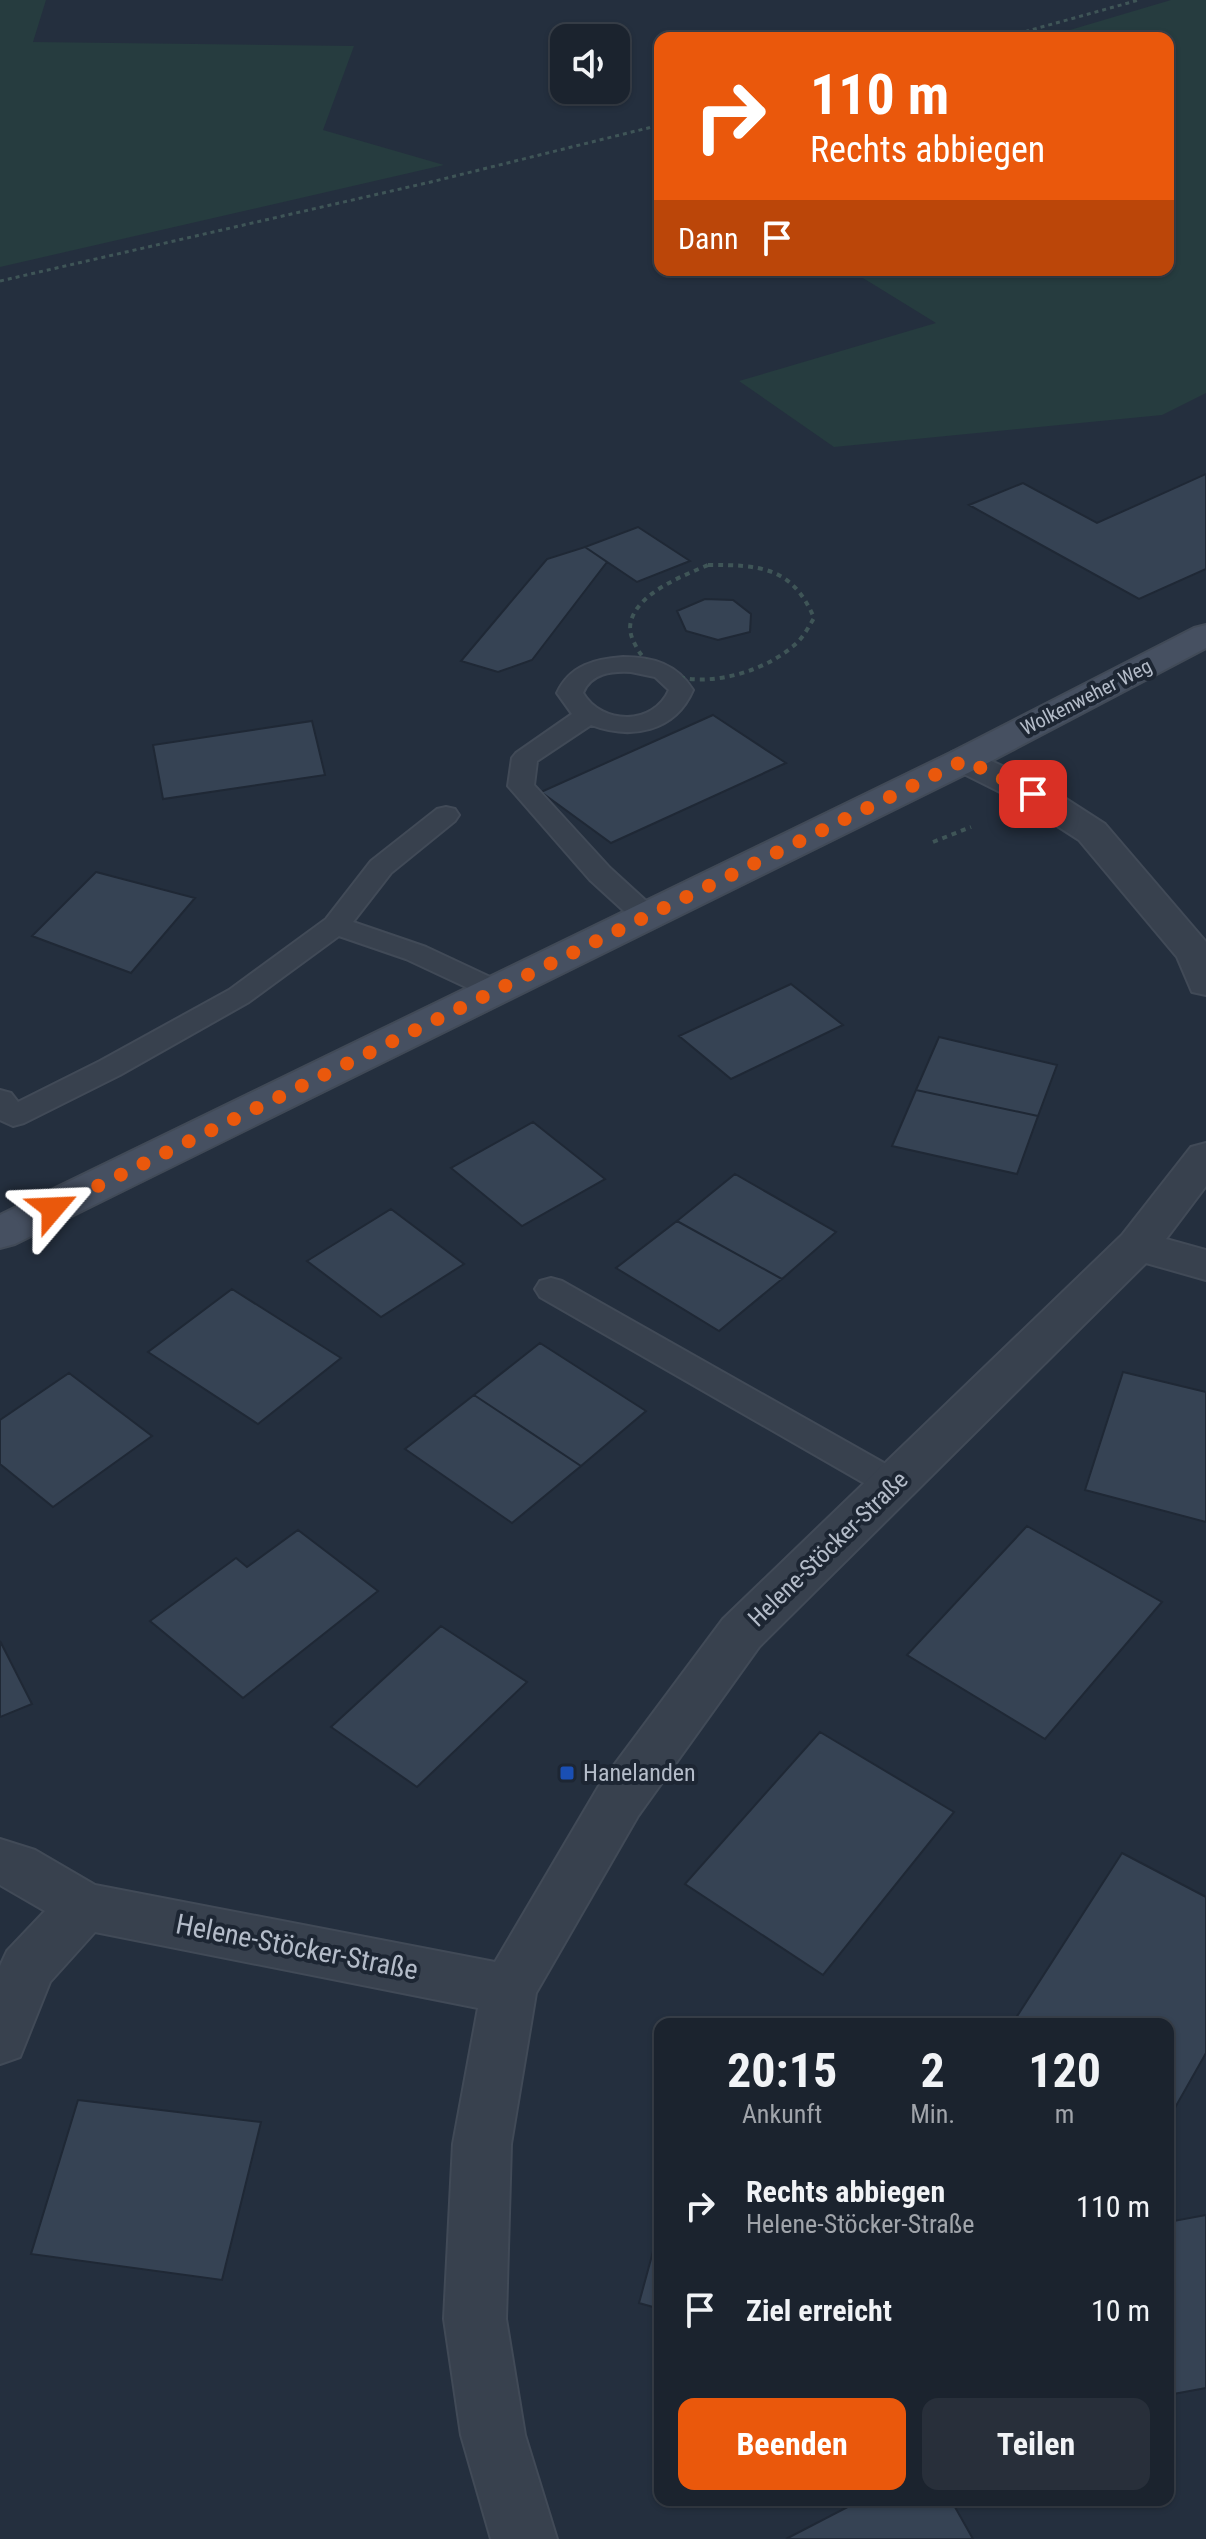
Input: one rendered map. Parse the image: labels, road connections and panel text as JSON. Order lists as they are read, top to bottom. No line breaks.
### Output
{"streets":{"street":["Wolkenweher Weg","Helene-Stöcker-Straße"]},"places":{"transit":["Hanelanden"]},"page":{"turn":["110 m","Rechts abbiegen"],"then":"Dann","eta":["20:15","Ankunft","2","Min.","120","m"],"list":[{"name":"Rechts abbiegen","note":"Helene-Stöcker-Straße","value":"110 m"},{"name":"Ziel erreicht","value":"10 m"}],"buttons":["Beenden","Teilen"]}}
